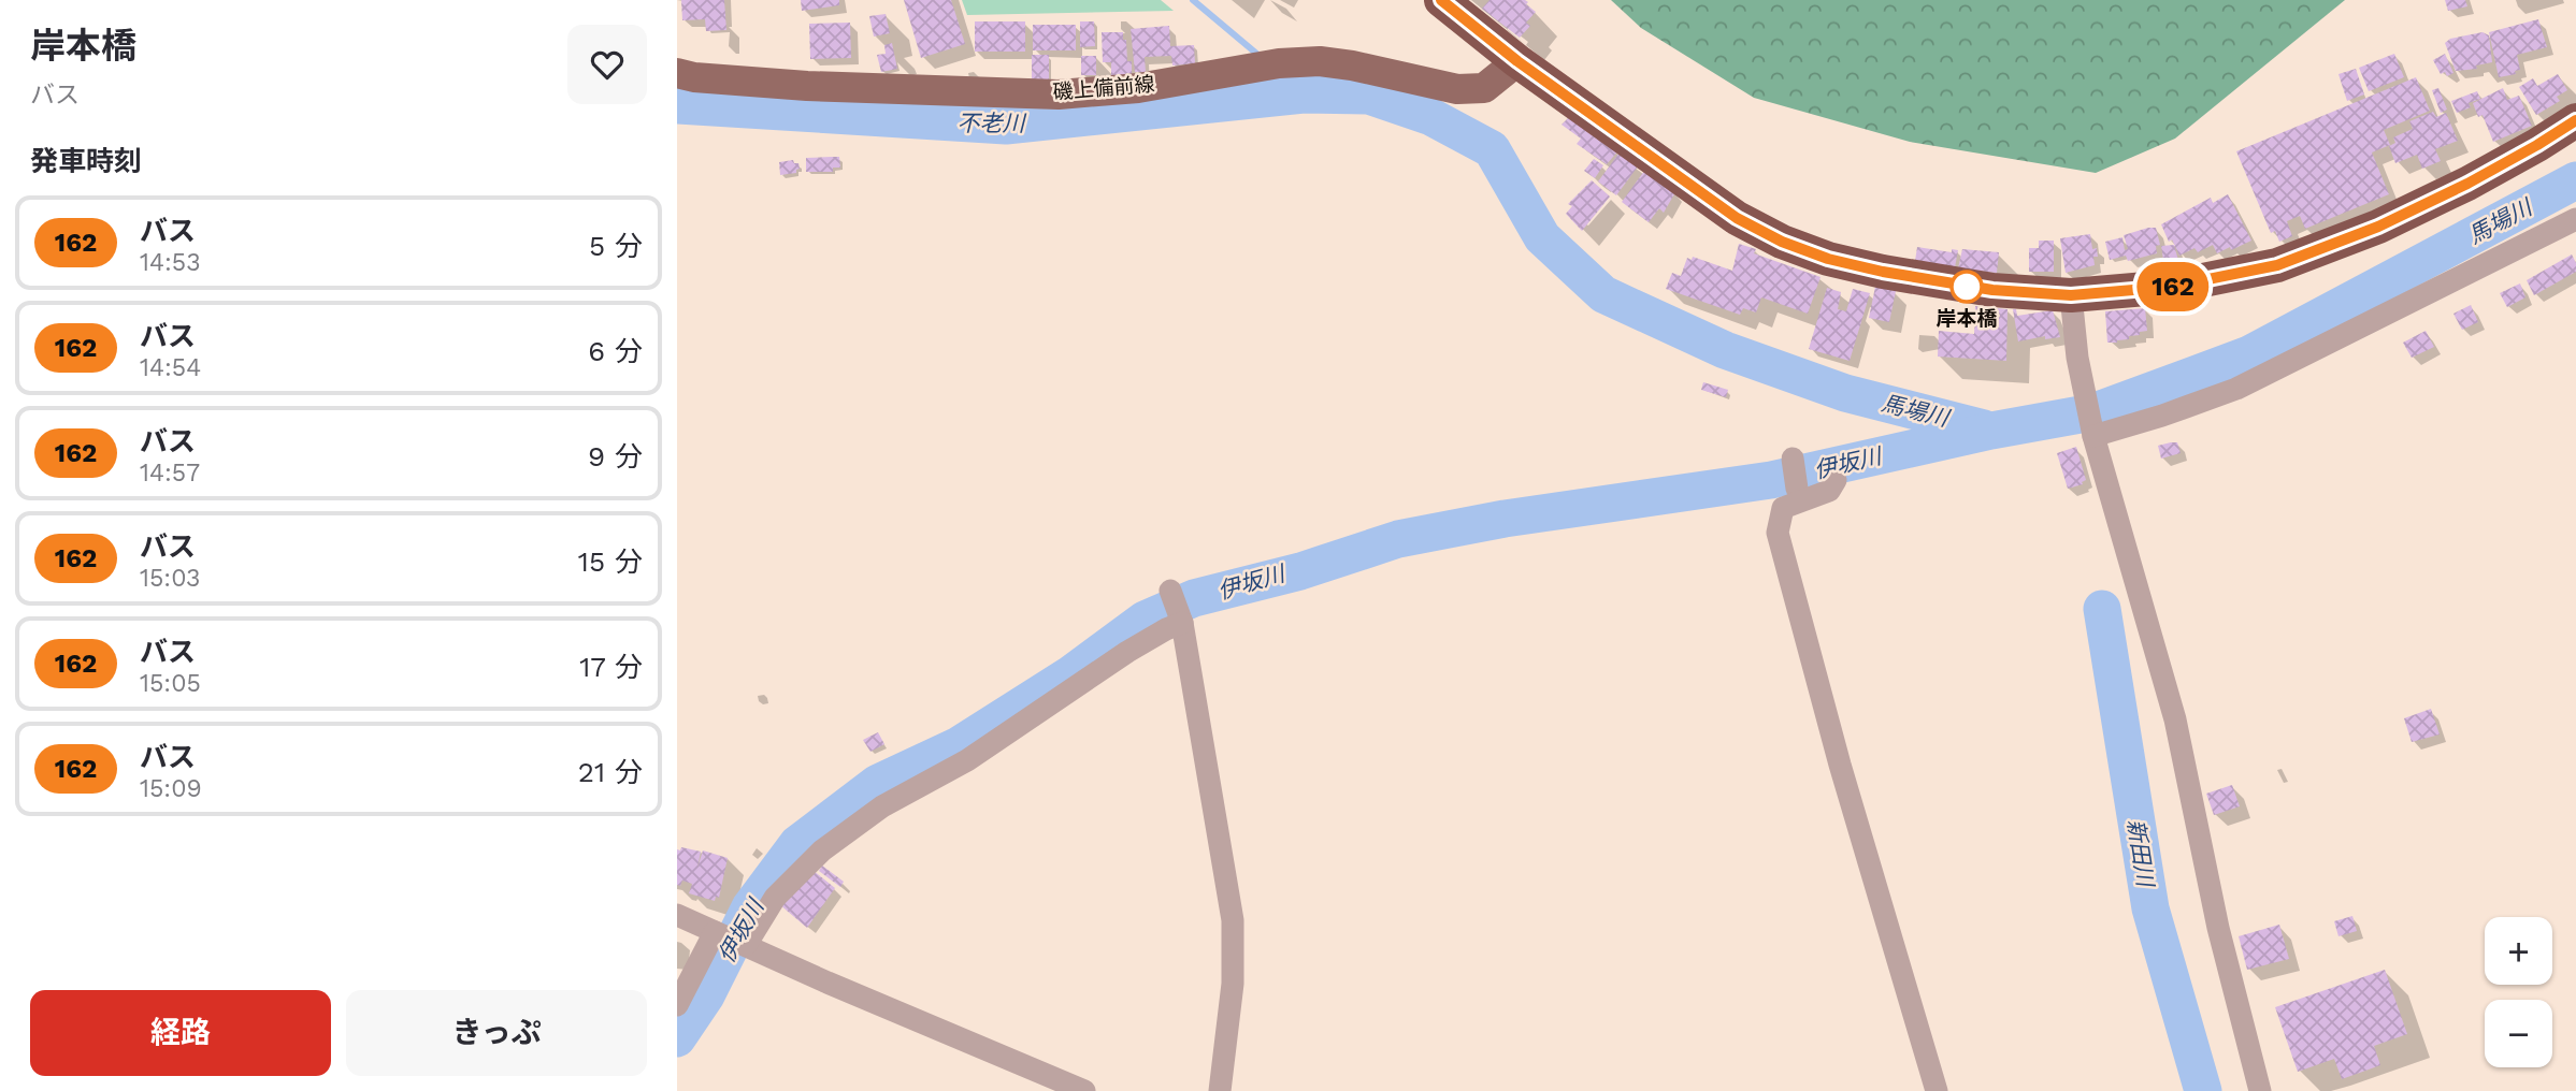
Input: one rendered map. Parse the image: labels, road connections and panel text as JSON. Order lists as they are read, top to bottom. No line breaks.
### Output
{"streets":{"main road":["磯上備前線"]},"water":["不老川","馬場川","伊坂川","新田川"],"places":["岸本橋"],"lines":["bus line 162"],"page":{"heading":[["岸本橋","バス"],"発車時刻"],"on_map":"162","list":[{"mark":"162","name":"バス","note":"14:53","value":"5 分"},{"mark":"162","name":"バス","note":"14:54","value":"6 分"},{"mark":"162","name":"バス","note":"14:57","value":"9 分"},{"mark":"162","name":"バス","note":"15:03","value":"15 分"},{"mark":"162","name":"バス","note":"15:05","value":"17 分"},{"mark":"162","name":"バス","note":"15:09","value":"21 分"}],"map_buttons":["+","−"],"buttons":["経路","きっぷ"]}}
